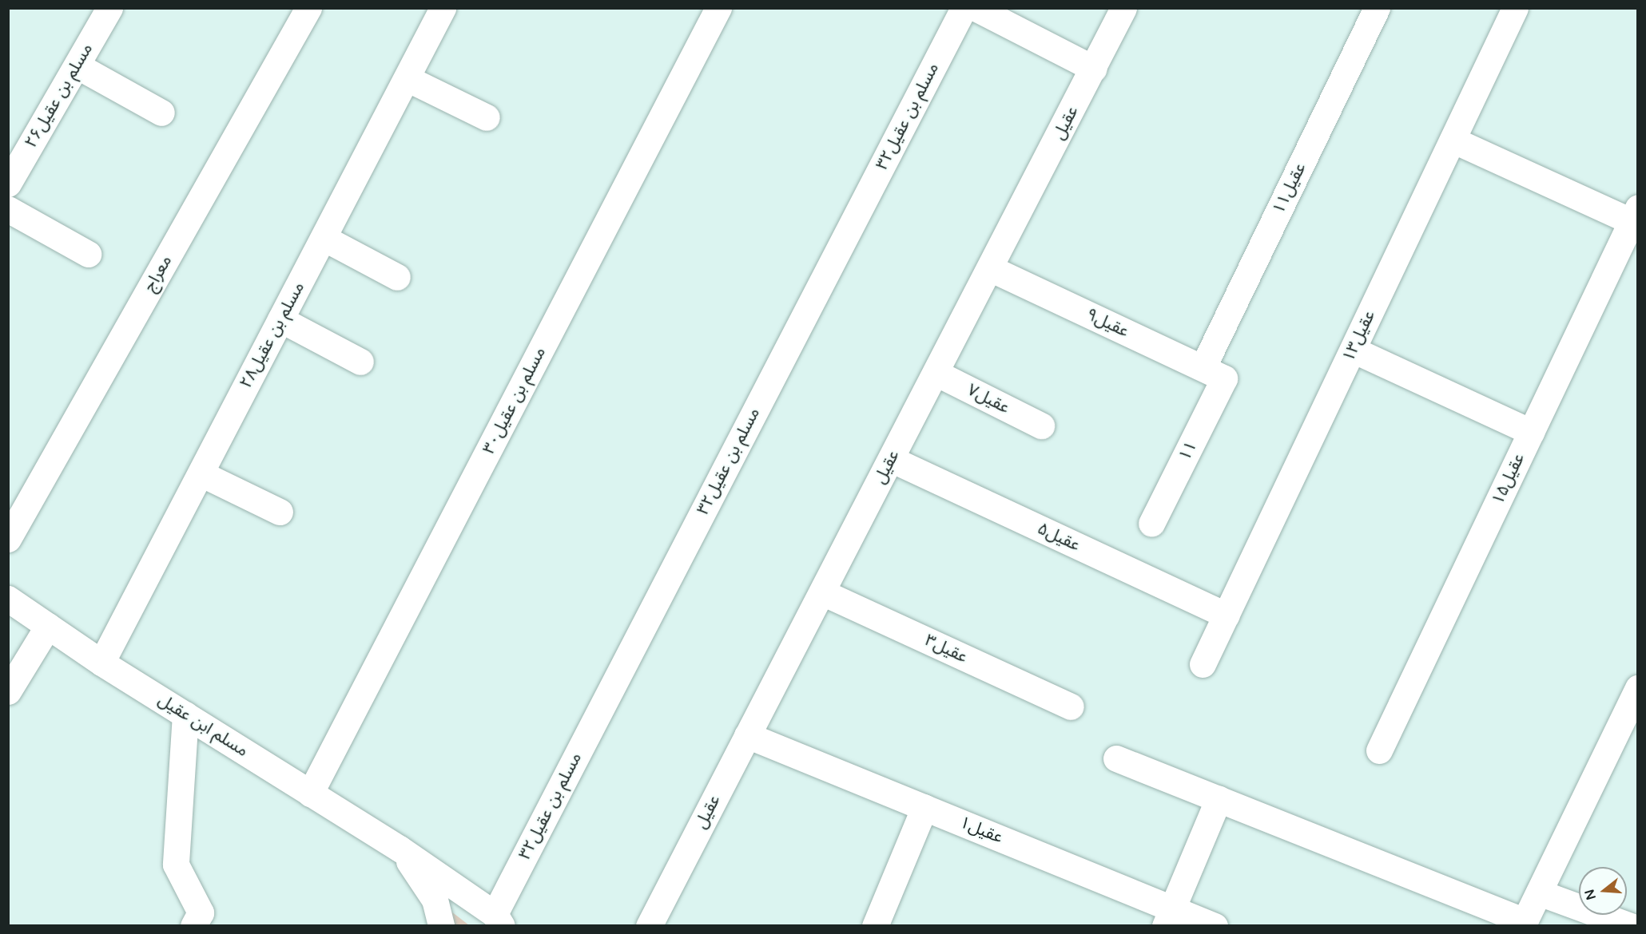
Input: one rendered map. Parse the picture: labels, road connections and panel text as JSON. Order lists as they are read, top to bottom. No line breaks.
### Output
{"streets":{"street":["مسلم بن عقیل۲۶","مسلم بن عقیل۳۲","عقیل","عقیل۱۱","معراج","عقیل۹","مسلم بن عقیل۲۸","عقیل۱۳","عقیل۷","مسلم بن عقیل۳۰","۱۱","عقیل۱۵","عقیل۵","عقیل۳","مسلم ابن عقیل","عقیل۱"]},"crossings":[["مسلم بن عقیل۳۲","مسلم ابن عقیل"],["عقیل","عقیل۹"],["عقیل","عقیل۷"],["عقیل","عقیل۵"],["عقیل","عقیل۳"],["عقیل","عقیل۱"],["عقیل۱۱","عقیل۹"],["عقیل۱۱","۱۱"],["عقیل۹","۱۱"],["مسلم بن عقیل۲۸","مسلم ابن عقیل"],["عقیل۱۳","عقیل۵"],["مسلم بن عقیل۳۰","مسلم ابن عقیل"]],"north":"left"}
